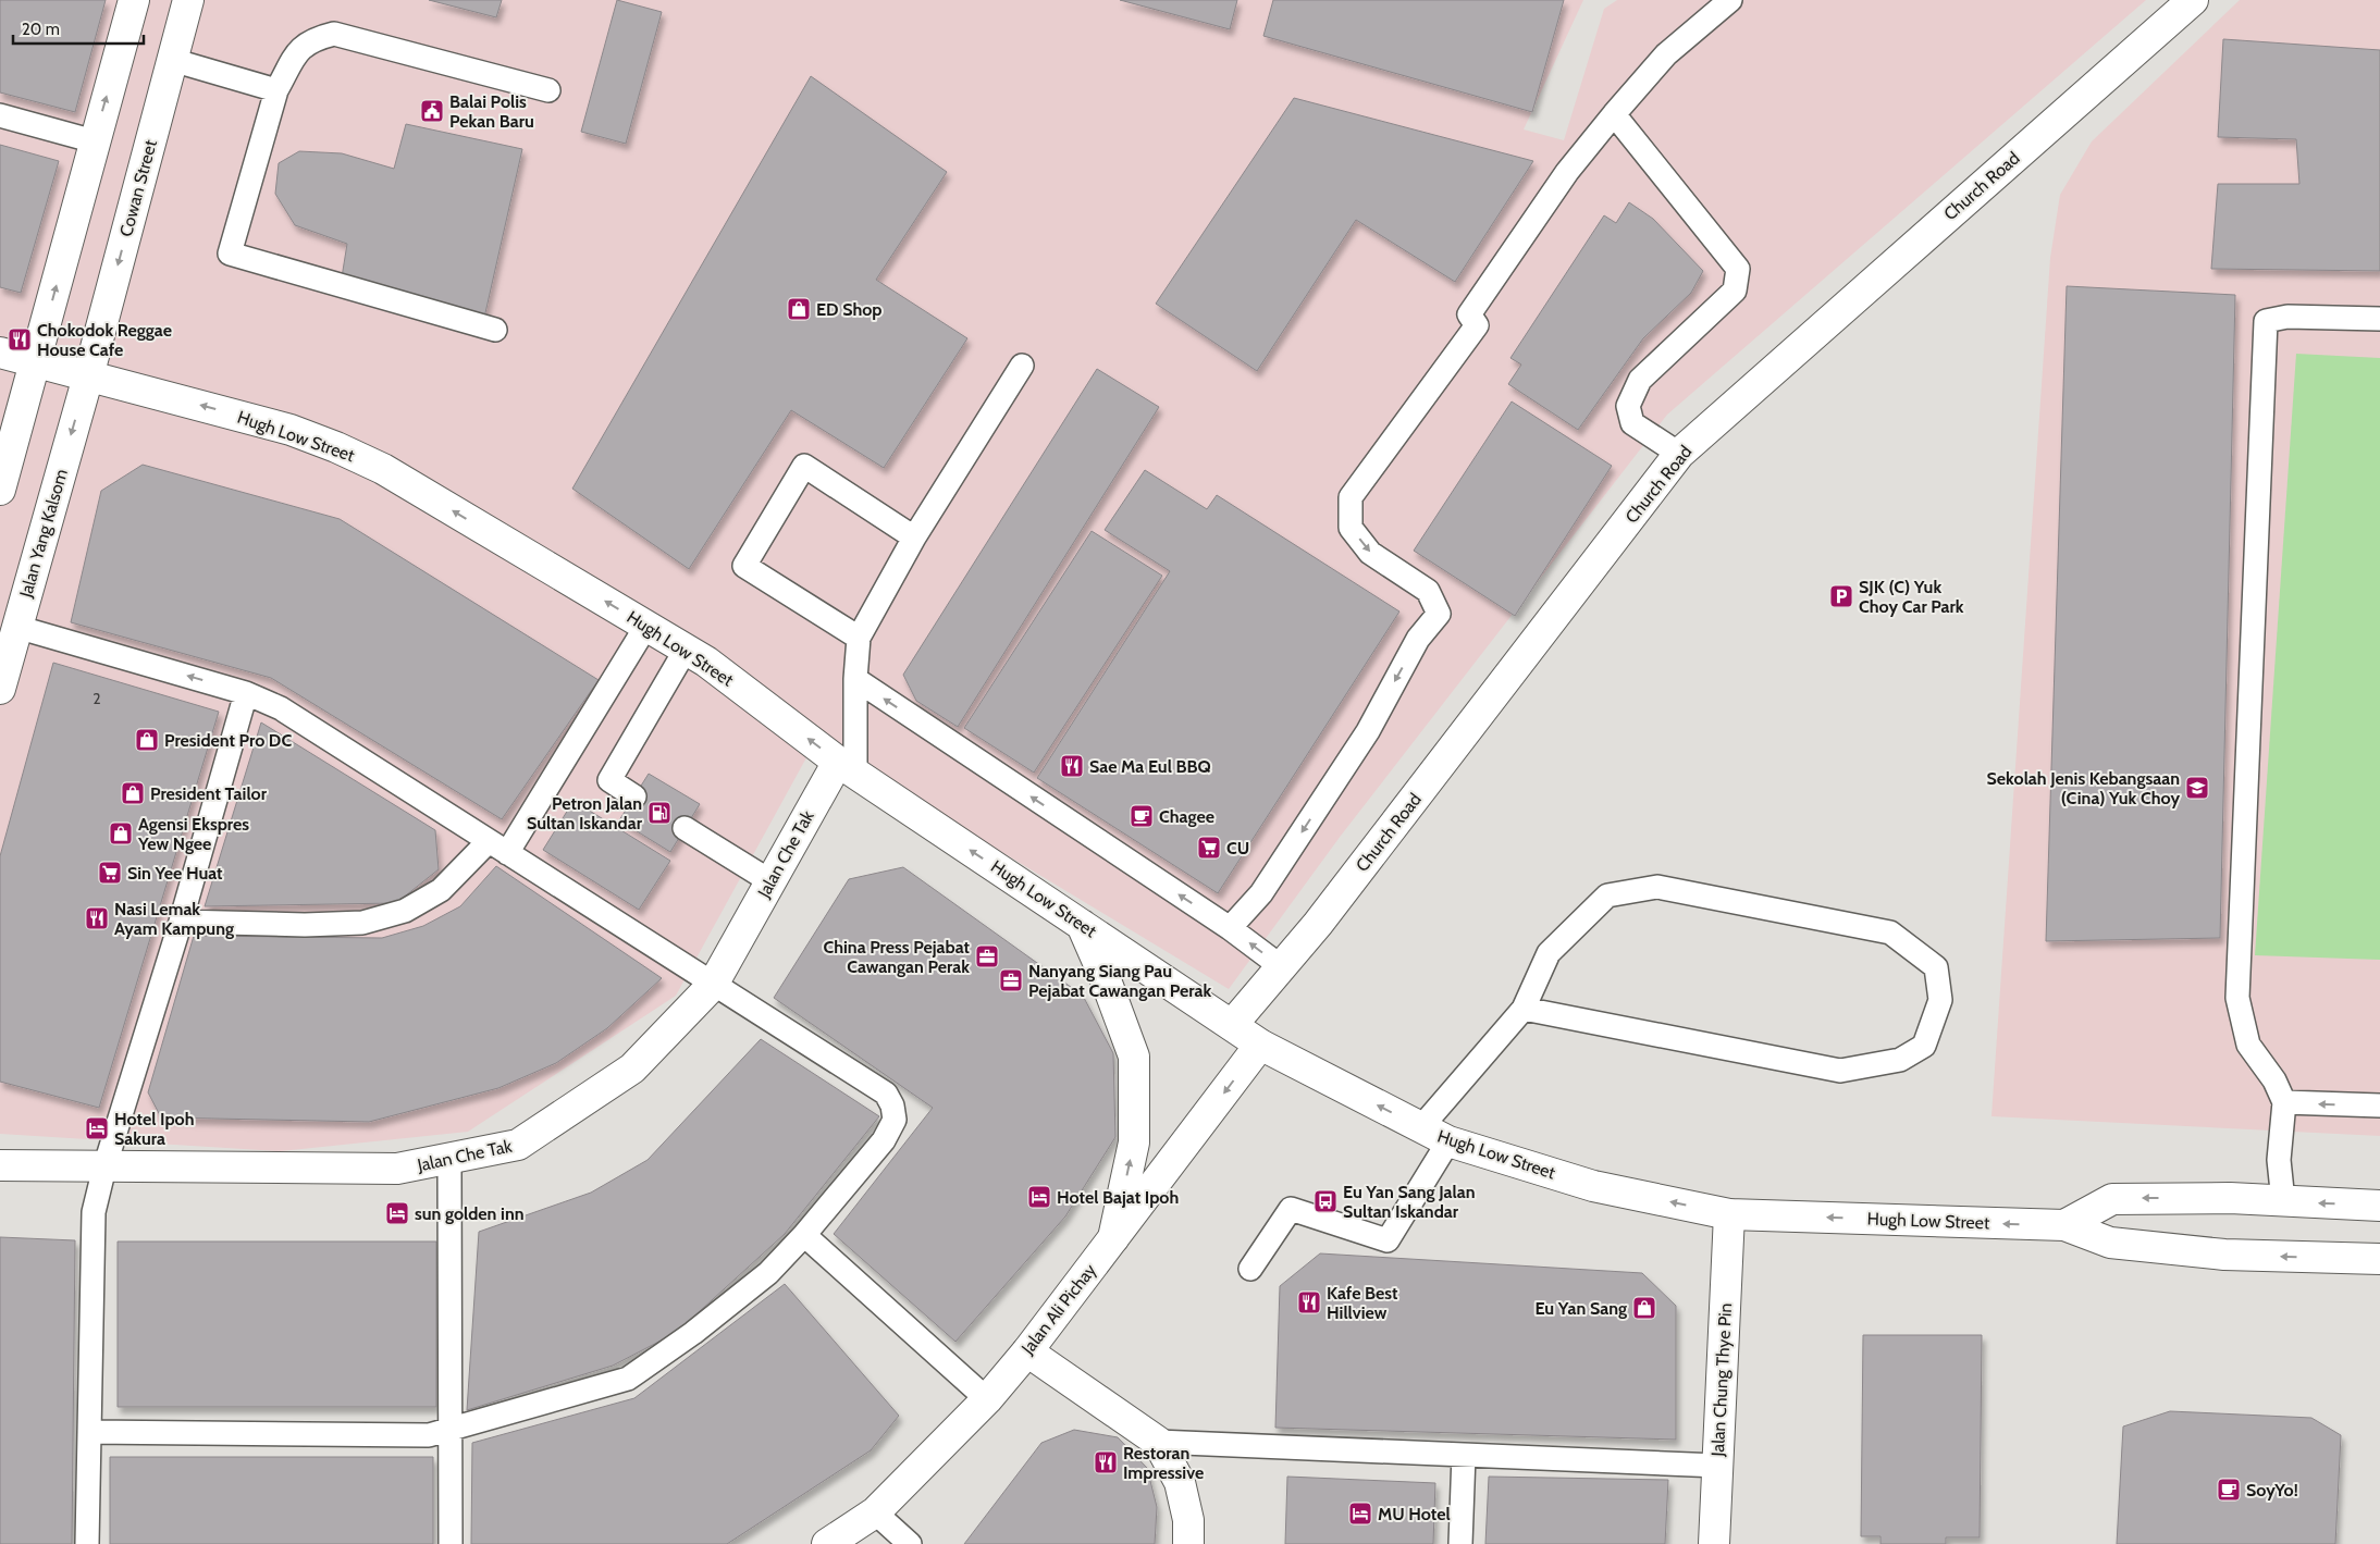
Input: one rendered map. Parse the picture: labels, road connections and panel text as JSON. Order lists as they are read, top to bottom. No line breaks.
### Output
{"streets":{"main road":["Church Road","Cowan Street","Hugh Low Street","Jalan Yang Kalsom","Jalan Che Tak","Jalan Ali Pichay","Jalan Chung Thye Pin"]},"crossings":[["Church Road","Hugh Low Street"],["Cowan Street","Hugh Low Street"],["Cowan Street","Jalan Yang Kalsom"],["Hugh Low Street","Jalan Yang Kalsom"],["Hugh Low Street","Jalan Che Tak"],["Hugh Low Street","Jalan Ali Pichay"],["Hugh Low Street","Jalan Chung Thye Pin"]],"one_way":["Hugh Low Street","Jalan Ali Pichay"],"places":{"public building":["Balai Polis Pekan Baru"],"shop":["ED Shop","President Pro DC","President Tailor","Agensi Ekspres Yew Ngee","Eu Yan Sang"],"restaurant":["Chokodok Reggae House Cafe","Sae Ma Eul BBQ","Nasi Lemak Ayam Kampung","Kafe Best Hillview","Restoran Impressive"],"parking":["SJK (C) Yuk Choy Car Park"],"school or university":["Sekolah Jenis Kebangsaan (Cina) Yuk Choy"],"fuel station":["Petron Jalan Sultan Iskandar"],"cafe":["Chagee","SoyYo!"],"supermarket":["CU","Sin Yee Huat"],"office":["China Press Pejabat Cawangan Perak","Nanyang Siang Pau Pejabat Cawangan Perak"],"hotel":["Hotel Ipoh Sakura","Hotel Bajat Ipoh","sun golden inn","MU Hotel"],"bus stop":["Eu Yan Sang Jalan Sultan Iskandar"]},"house_numbers":["2"],"scale_bar":"20 m"}
